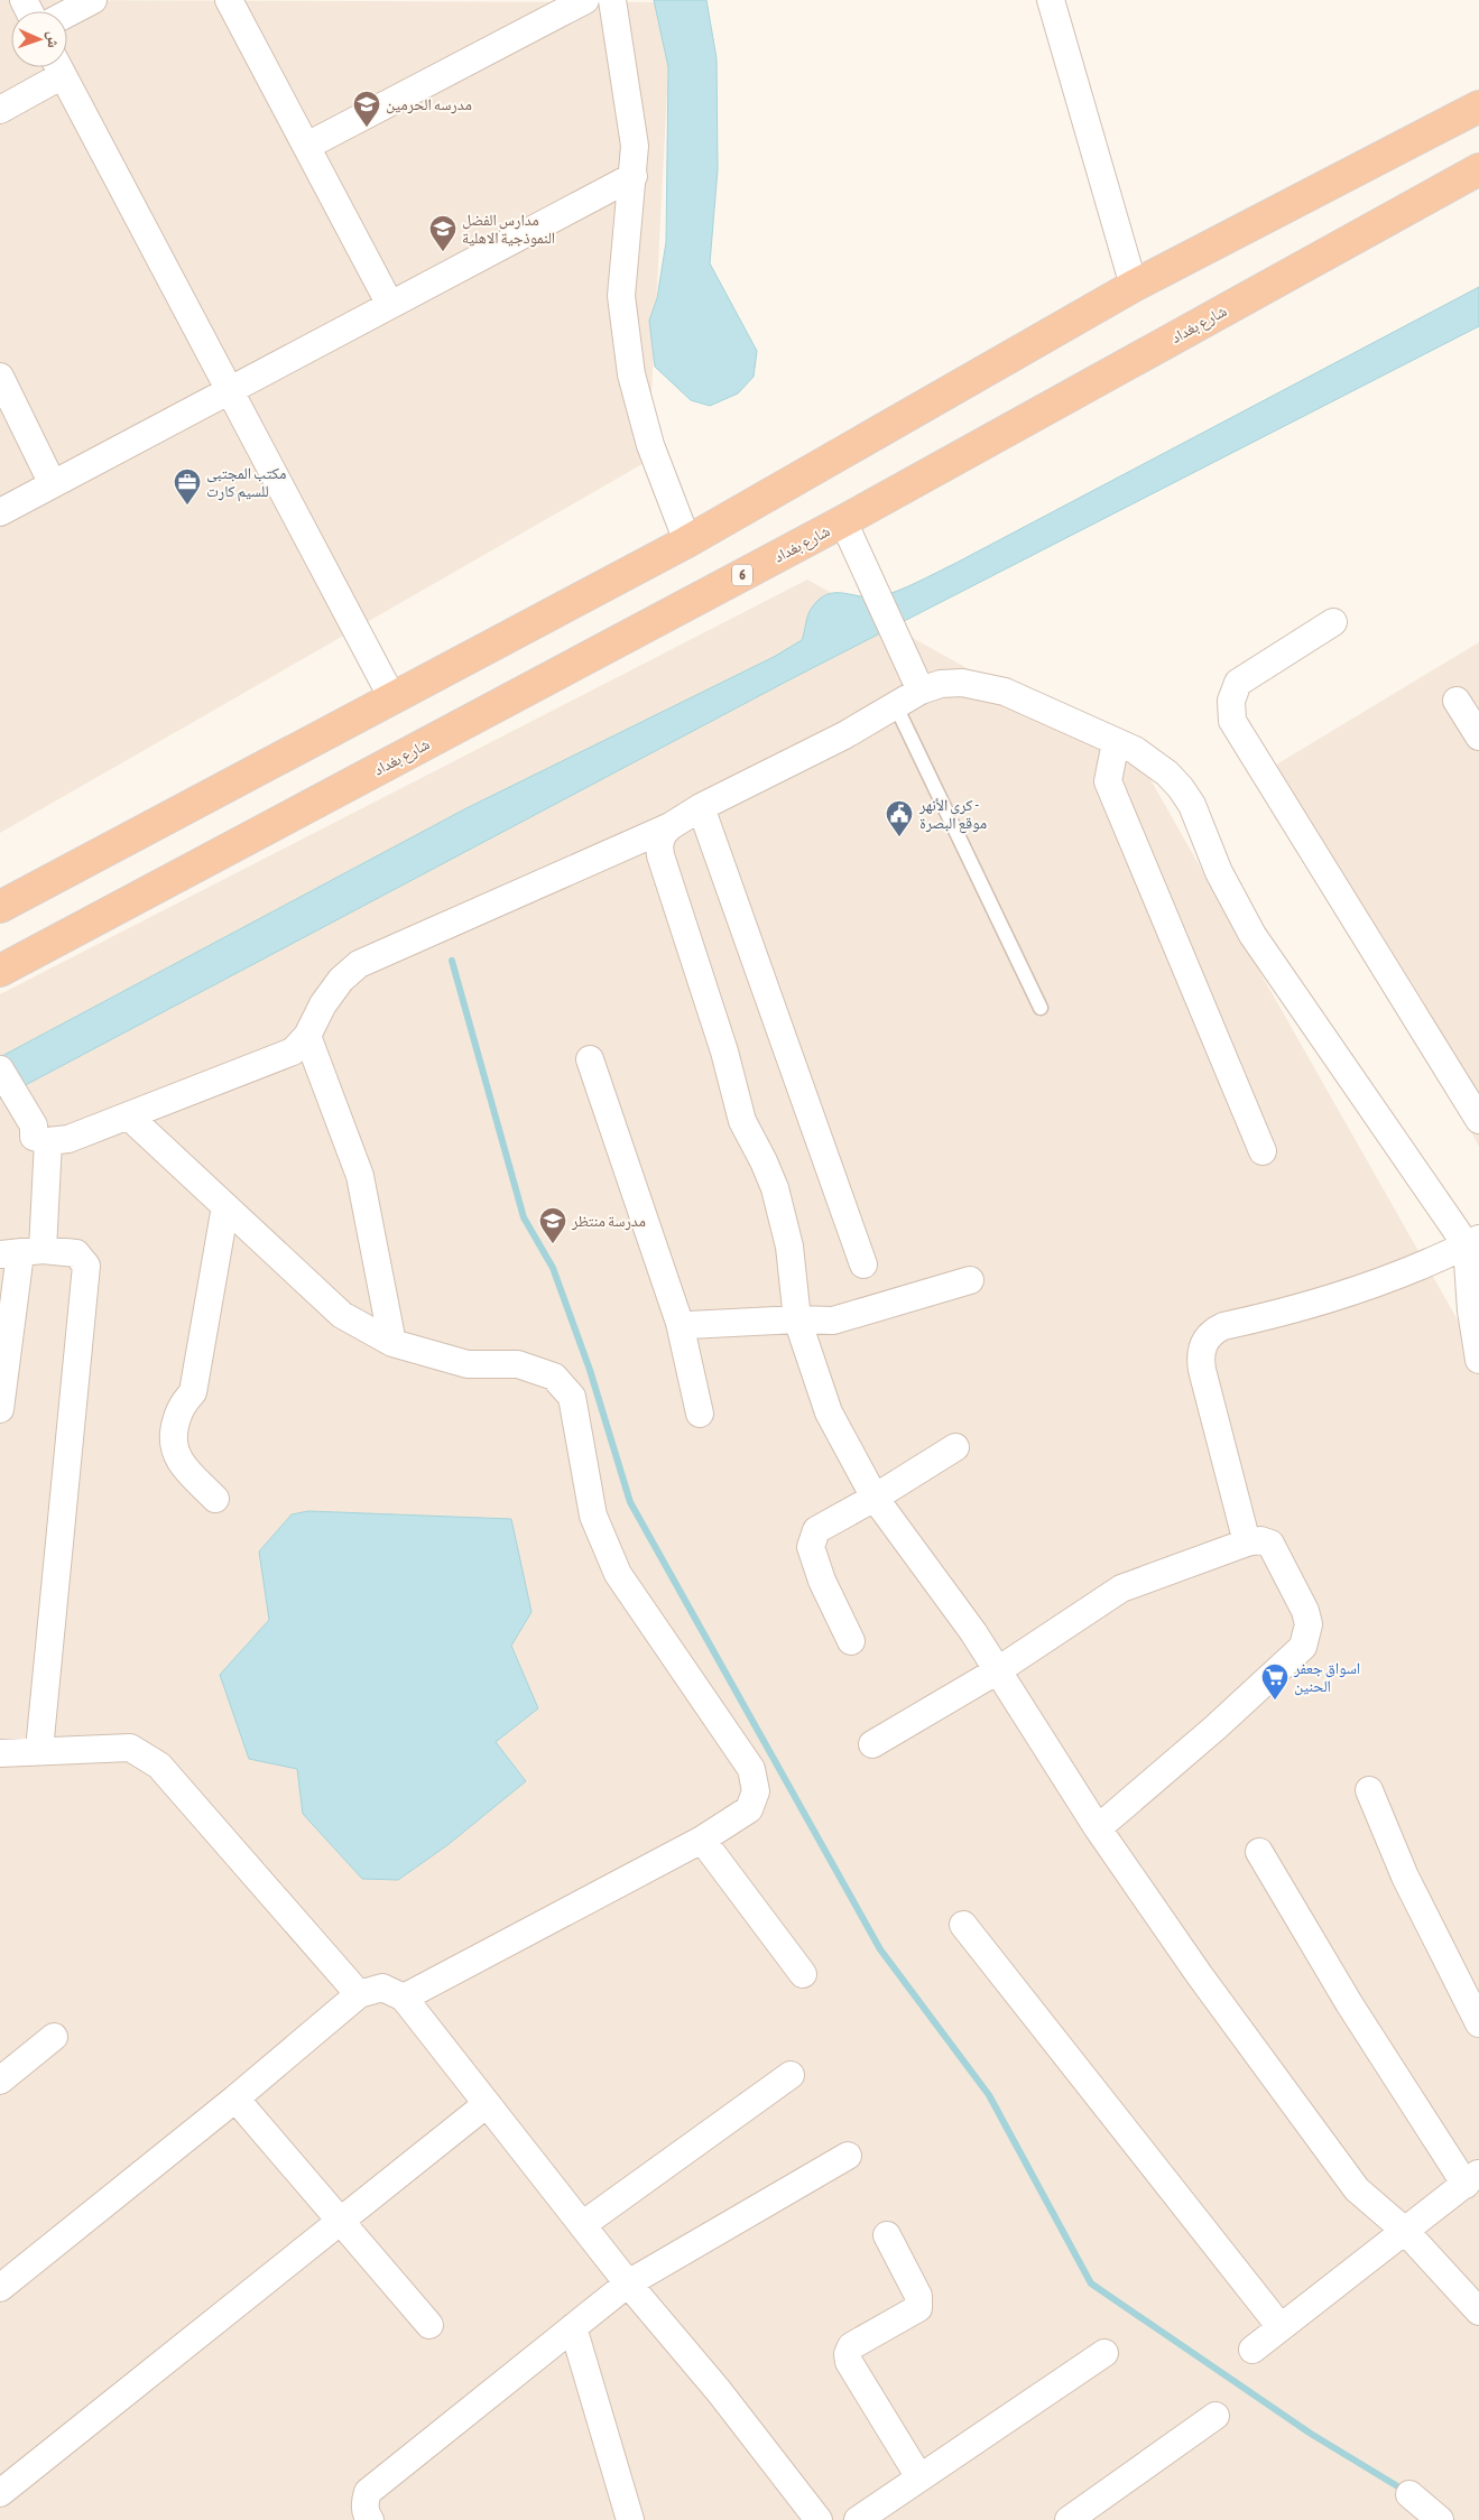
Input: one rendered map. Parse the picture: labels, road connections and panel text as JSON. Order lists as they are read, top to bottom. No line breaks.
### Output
{"streets":{"highway":["شارع بغداد","6"]},"places":{"school or university":["مدرسه الحرمين","مدارس الفضل النموذجية الاهلية","مدرسة منتظر"],"office":["مكتب المجتبى للسيم كارت"],"public building":["كري الأنهر - موقع البصرة"],"supermarket":["اسواق جعفر الحنين"]},"north":"right"}
